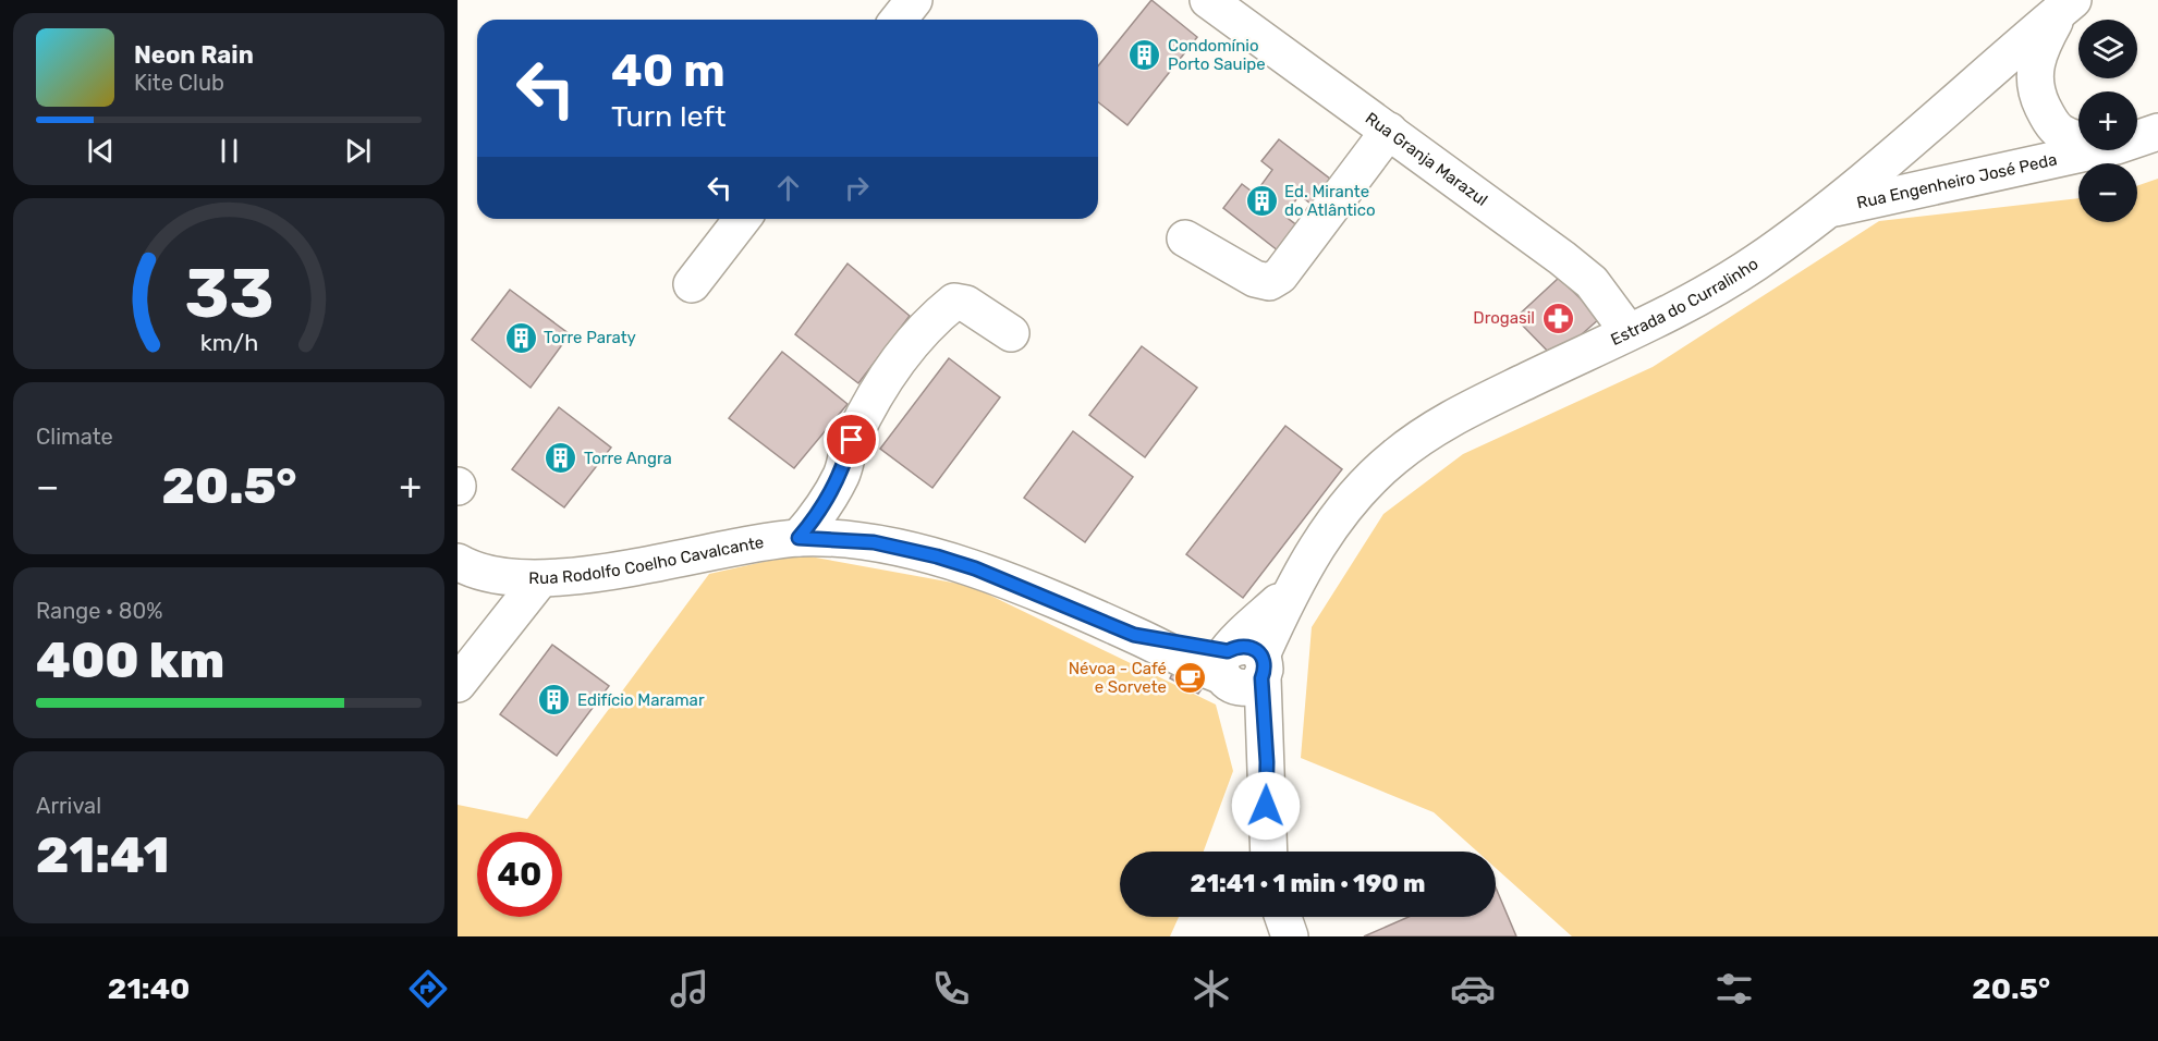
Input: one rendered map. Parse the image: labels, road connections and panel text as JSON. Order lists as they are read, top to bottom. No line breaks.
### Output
{"streets":{"street":["Rua Granja Marazul","Rua Engenheiro José Peda","Estrada do Curralinho","Rua Rodolfo Coelho Cavalcante"]},"crossings":[["Rua Granja Marazul","Estrada do Curralinho"],["Rua Engenheiro José Peda","Estrada do Curralinho"],["Estrada do Curralinho","Rua Rodolfo Coelho Cavalcante"]],"places":{"building":["Condomínio Porto Sauipe","Ed. Mirante do Atlântico","Torre Paraty","Torre Angra","Edifício Maramar"],"pharmacy":["Drogasil"],"cafe":["Névoa - Café e Sorvete"]},"page":{"map_buttons":["+","−"],"turn":["40 m","Turn left"],"song":["Neon Rain","Kite Club"],"tile":["Climate",["Range · 80%","400 km"],["Arrival","21:41"]],"heat":["−","20.5°","+"],"limit":"40","trip":"21:41 · 1 min · 190 m","tabs":["21:40","20.5°"],"gauge":["33","km/h"]}}
